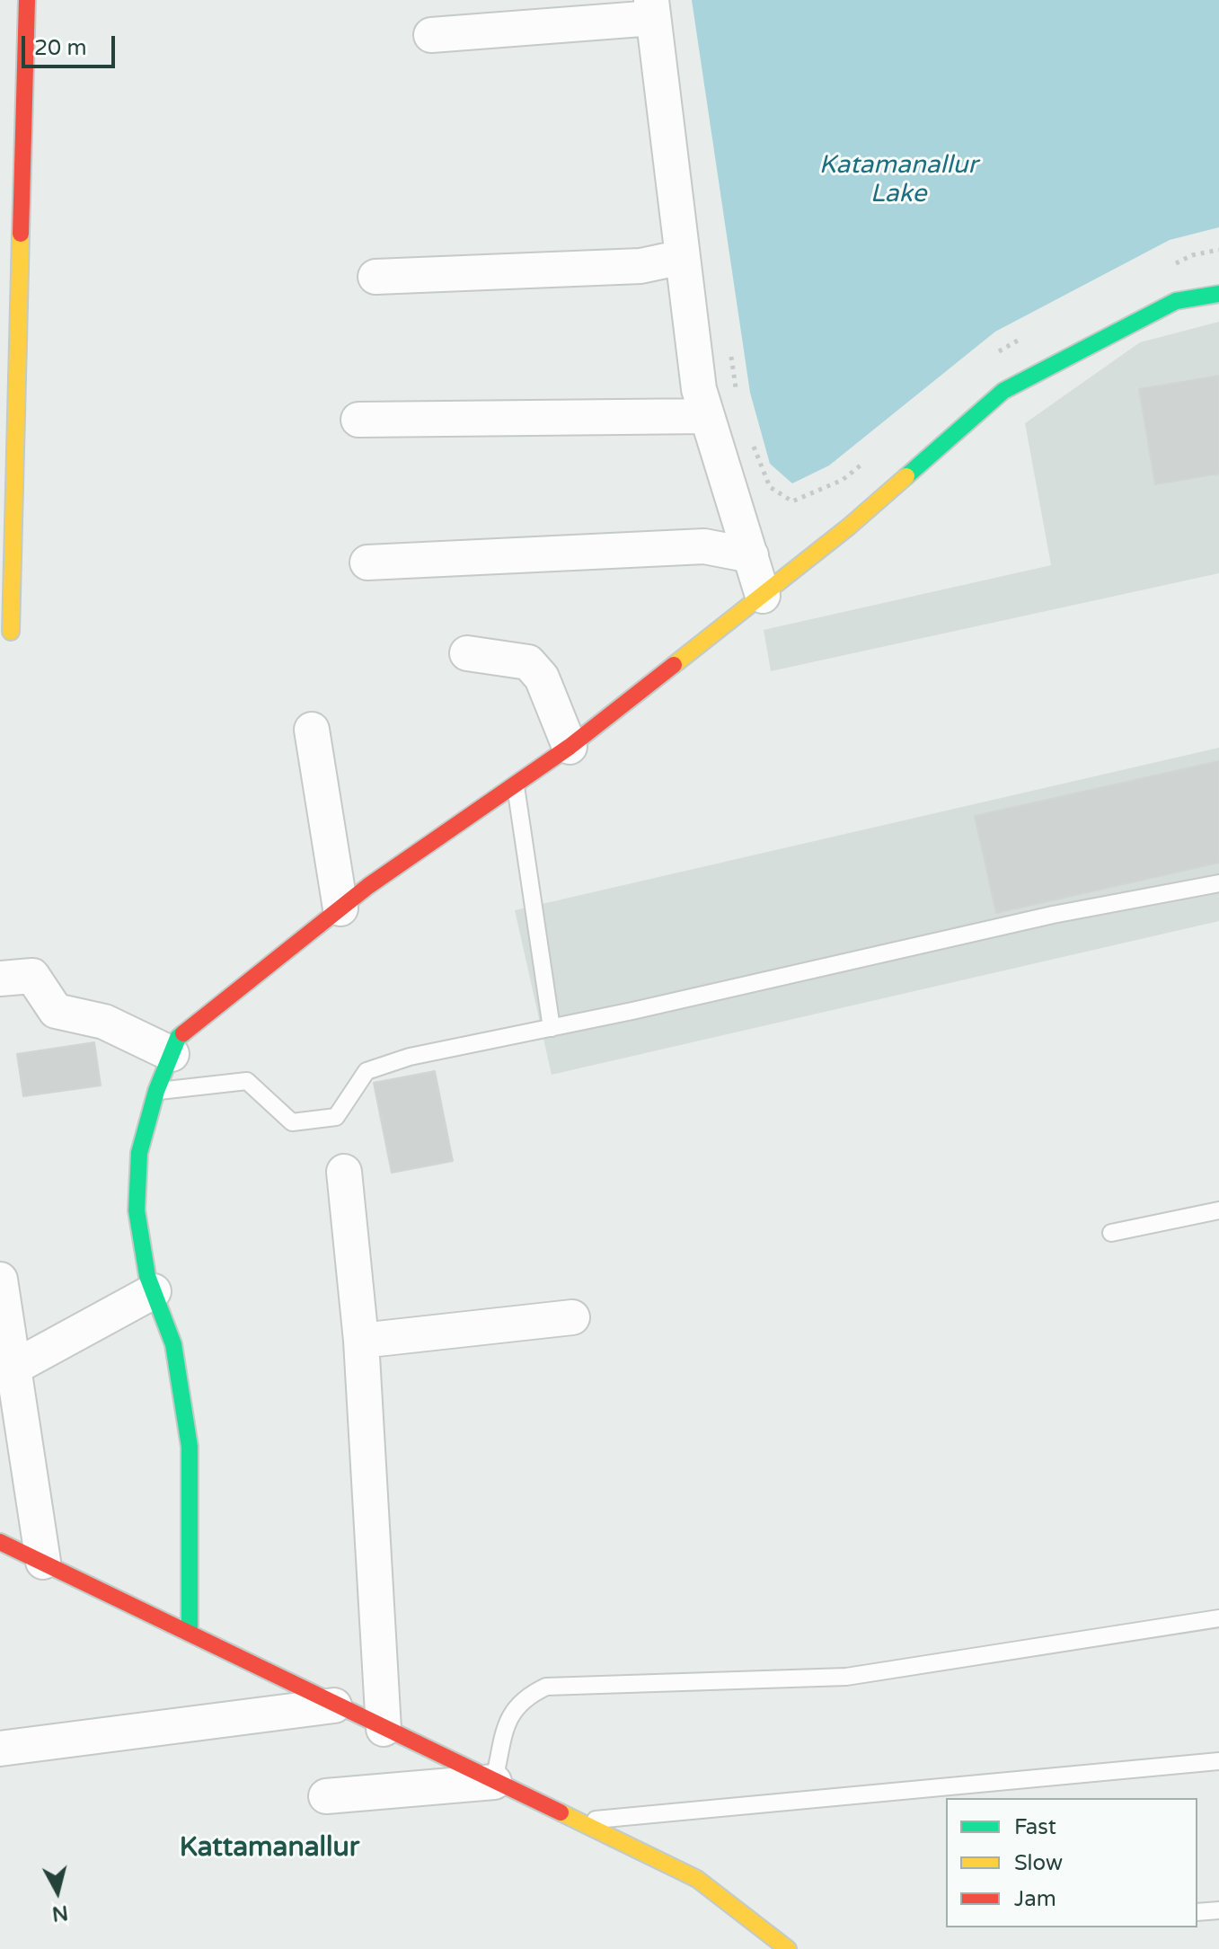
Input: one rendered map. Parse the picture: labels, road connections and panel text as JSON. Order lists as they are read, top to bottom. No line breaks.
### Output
{"districts":["Kattamanallur"],"water":["Katamanallur Lake"],"legend":["Fast","Slow","Jam"],"scale_bar":"20 m","north":"bottom"}
